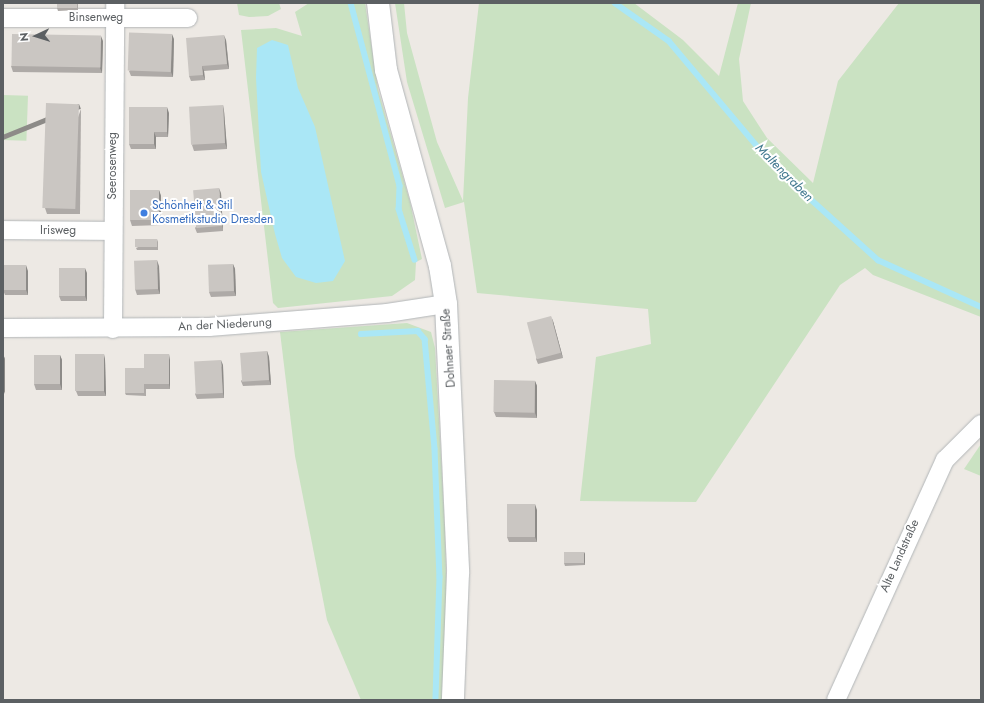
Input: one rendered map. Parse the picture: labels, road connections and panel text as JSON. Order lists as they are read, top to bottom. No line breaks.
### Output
{"streets":{"main road":["Dohnaer Straße"],"street":["Binsenweg","Seerosenweg","Irisweg","An der Niederung","Alte Landstraße"]},"crossings":[["Binsenweg","Seerosenweg"],["Seerosenweg","Irisweg"],["Seerosenweg","An der Niederung"],["An der Niederung","Dohnaer Straße"]],"water":["Maltengraben"],"places":["Schönheit & Stil Kosmetikstudio Dresden"],"north":"left"}
